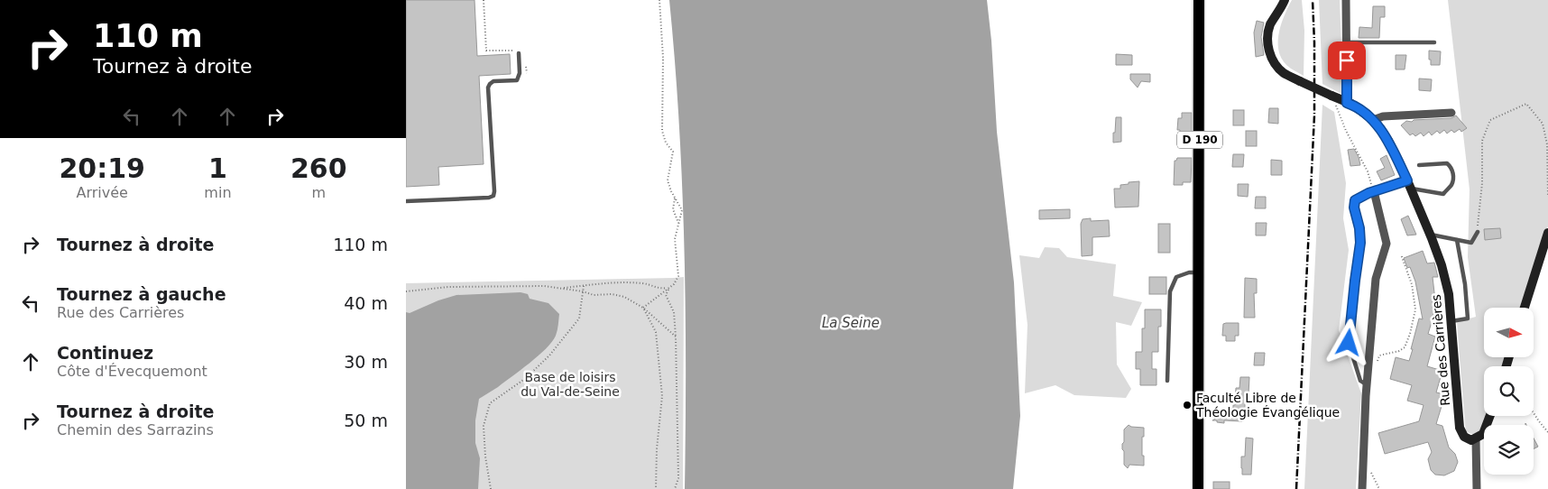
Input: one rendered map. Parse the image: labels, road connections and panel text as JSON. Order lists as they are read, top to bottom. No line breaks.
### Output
{"streets":{"main road":["D 190"],"street":["Rue des Carrières"]},"water":["La Seine"],"parks":["Base de loisirs du Val-de-Seine"],"places":["Faculté Libre de Théologie Évangélique"],"north":"right","page":{"turn":["110 m","Tournez à droite"],"eta":["20:19","Arrivée","1","min","260","m"],"list":[{"name":"Tournez à droite","value":"110 m"},{"name":"Tournez à gauche","note":"Rue des Carrières","value":"40 m"},{"name":"Continuez","note":"Côte d'Évecquemont","value":"30 m"},{"name":"Tournez à droite","note":"Chemin des Sarrazins","value":"50 m"}]}}
